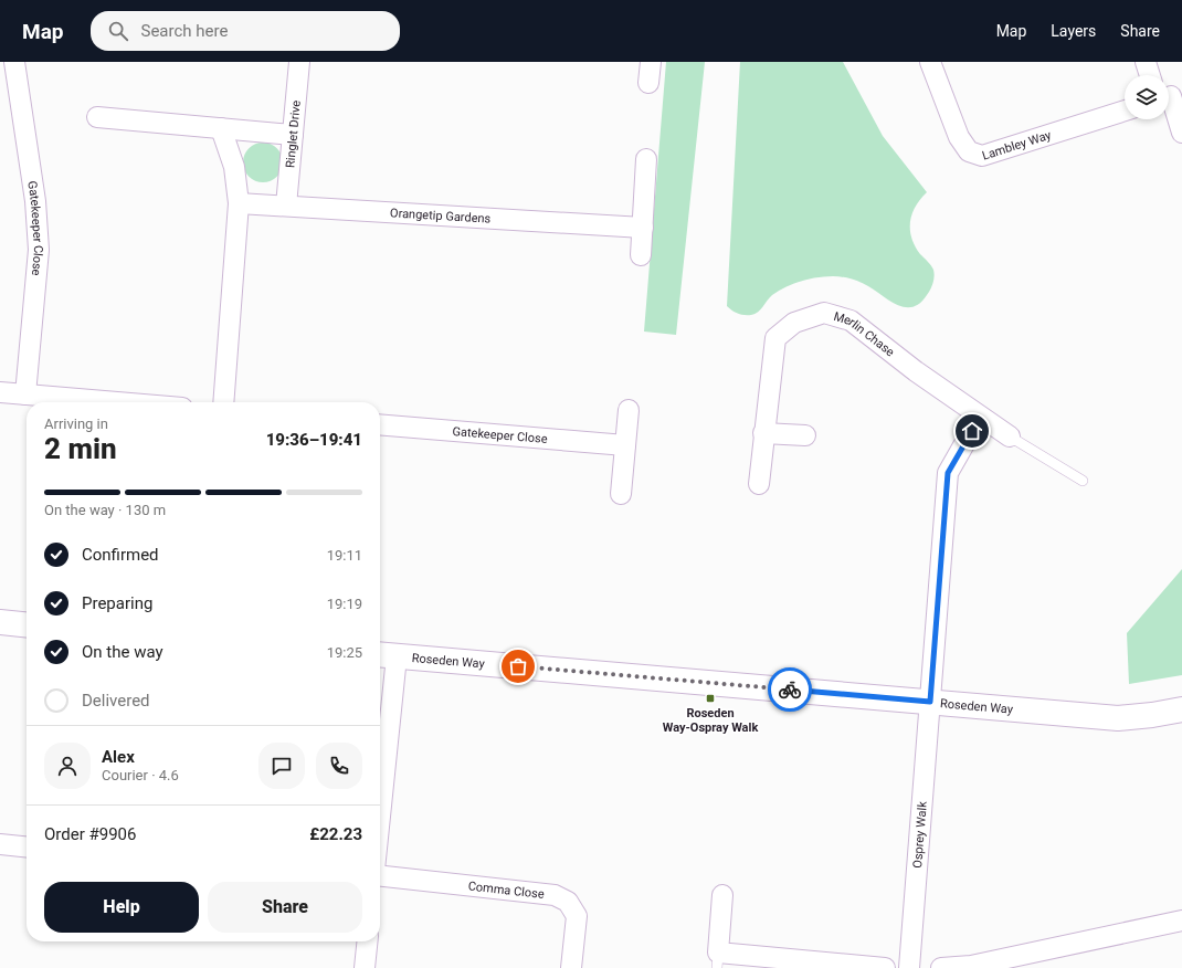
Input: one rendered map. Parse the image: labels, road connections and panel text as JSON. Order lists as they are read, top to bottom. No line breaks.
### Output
{"streets":{"street":["Ringlet Drive","Lambley Way","Orangetip Gardens","Gatekeeper Close","Merlin Chase","Roseden Way","Osprey Walk","Comma Close"]},"crossings":[["Ringlet Drive","Orangetip Gardens"],["Roseden Way","Osprey Walk"]],"places":{"transit":["Roseden Way-Ospray Walk"]},"page":{"header":"Map","search":"Search here","nav":["Map","Layers","Share"],"heading":["2 min","Arriving in","19:36–19:41"],"panel":["Alex","Courier · 4.6","Order #9906","£22.23"],"bar":"On the way · 130 m","list":[["Confirmed","19:11"],["Preparing","19:19"],["On the way","19:25"],"Delivered"],"buttons":["Help","Share"]}}
